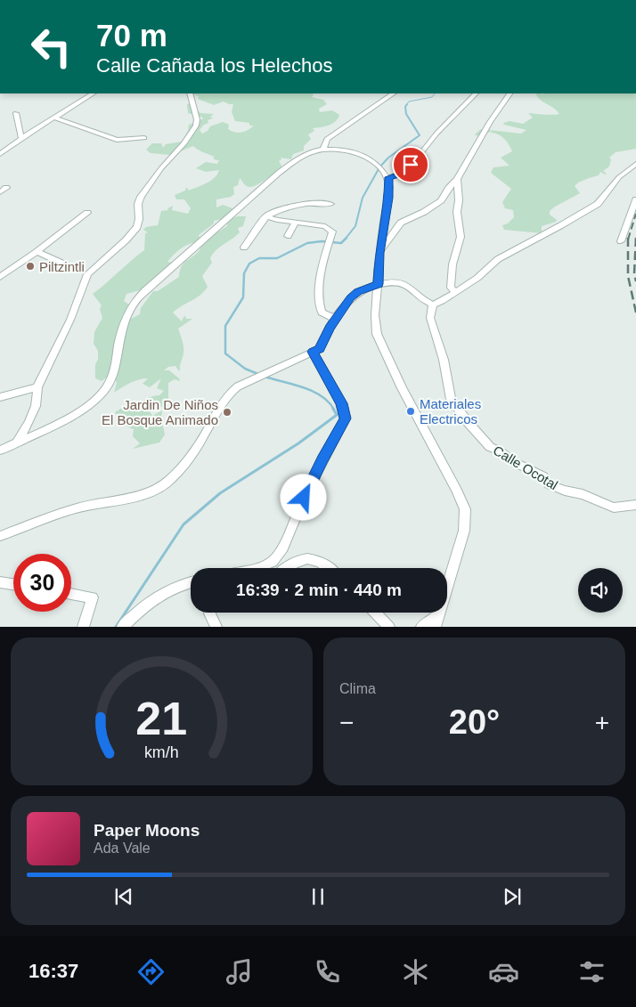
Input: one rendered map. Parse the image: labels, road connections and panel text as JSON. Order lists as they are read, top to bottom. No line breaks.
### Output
{"streets":{"street":["Calle Ocotal"]},"places":["Piltzintli","Materiales Electricos","Jardin De Niños El Bosque Animado"],"page":{"turn":["70 m","Calle Cañada los Helechos"],"limit":"30","trip":"16:39 · 2 min · 440 m","tile":"Clima","heat":["−","20°","+"],"song":["Paper Moons","Ada Vale"],"tabs":"16:37","gauge":["21","km/h"]}}
